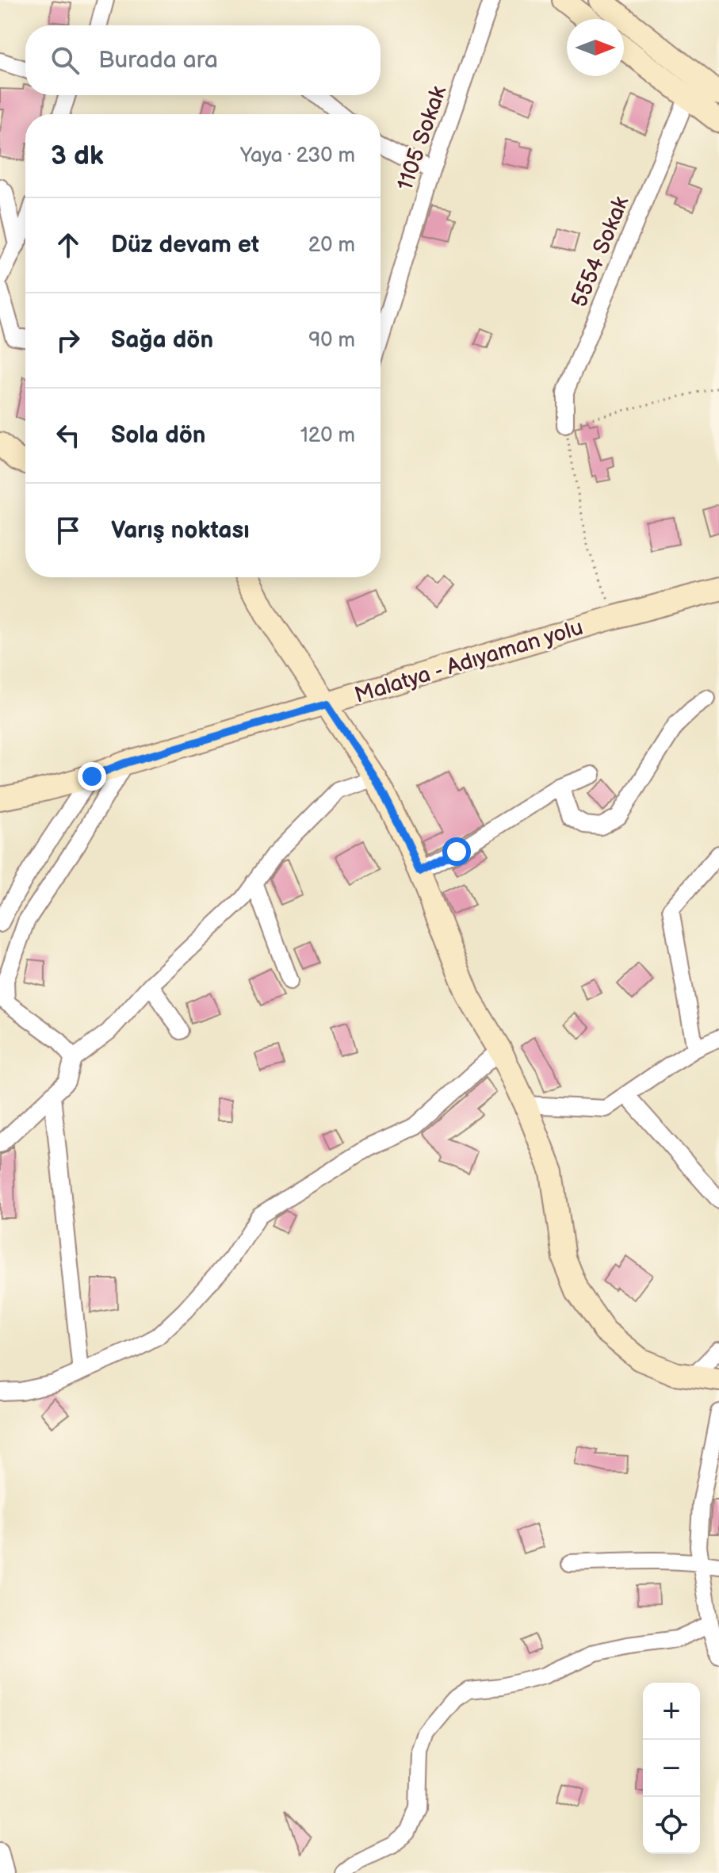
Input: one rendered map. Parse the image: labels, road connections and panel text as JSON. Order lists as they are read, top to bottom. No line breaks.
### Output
{"streets":{"main road":["Malatya - Adıyaman yolu"],"street":["1105 Sokak","5554 Sokak"]},"north":"right","page":{"search":"Burada ara","heading":["3 dk","Yaya · 230 m"],"list":[["Düz devam et","20 m"],["Sağa dön","90 m"],["Sola dön","120 m"],"Varış noktası"],"map_buttons":["+","−"]}}
